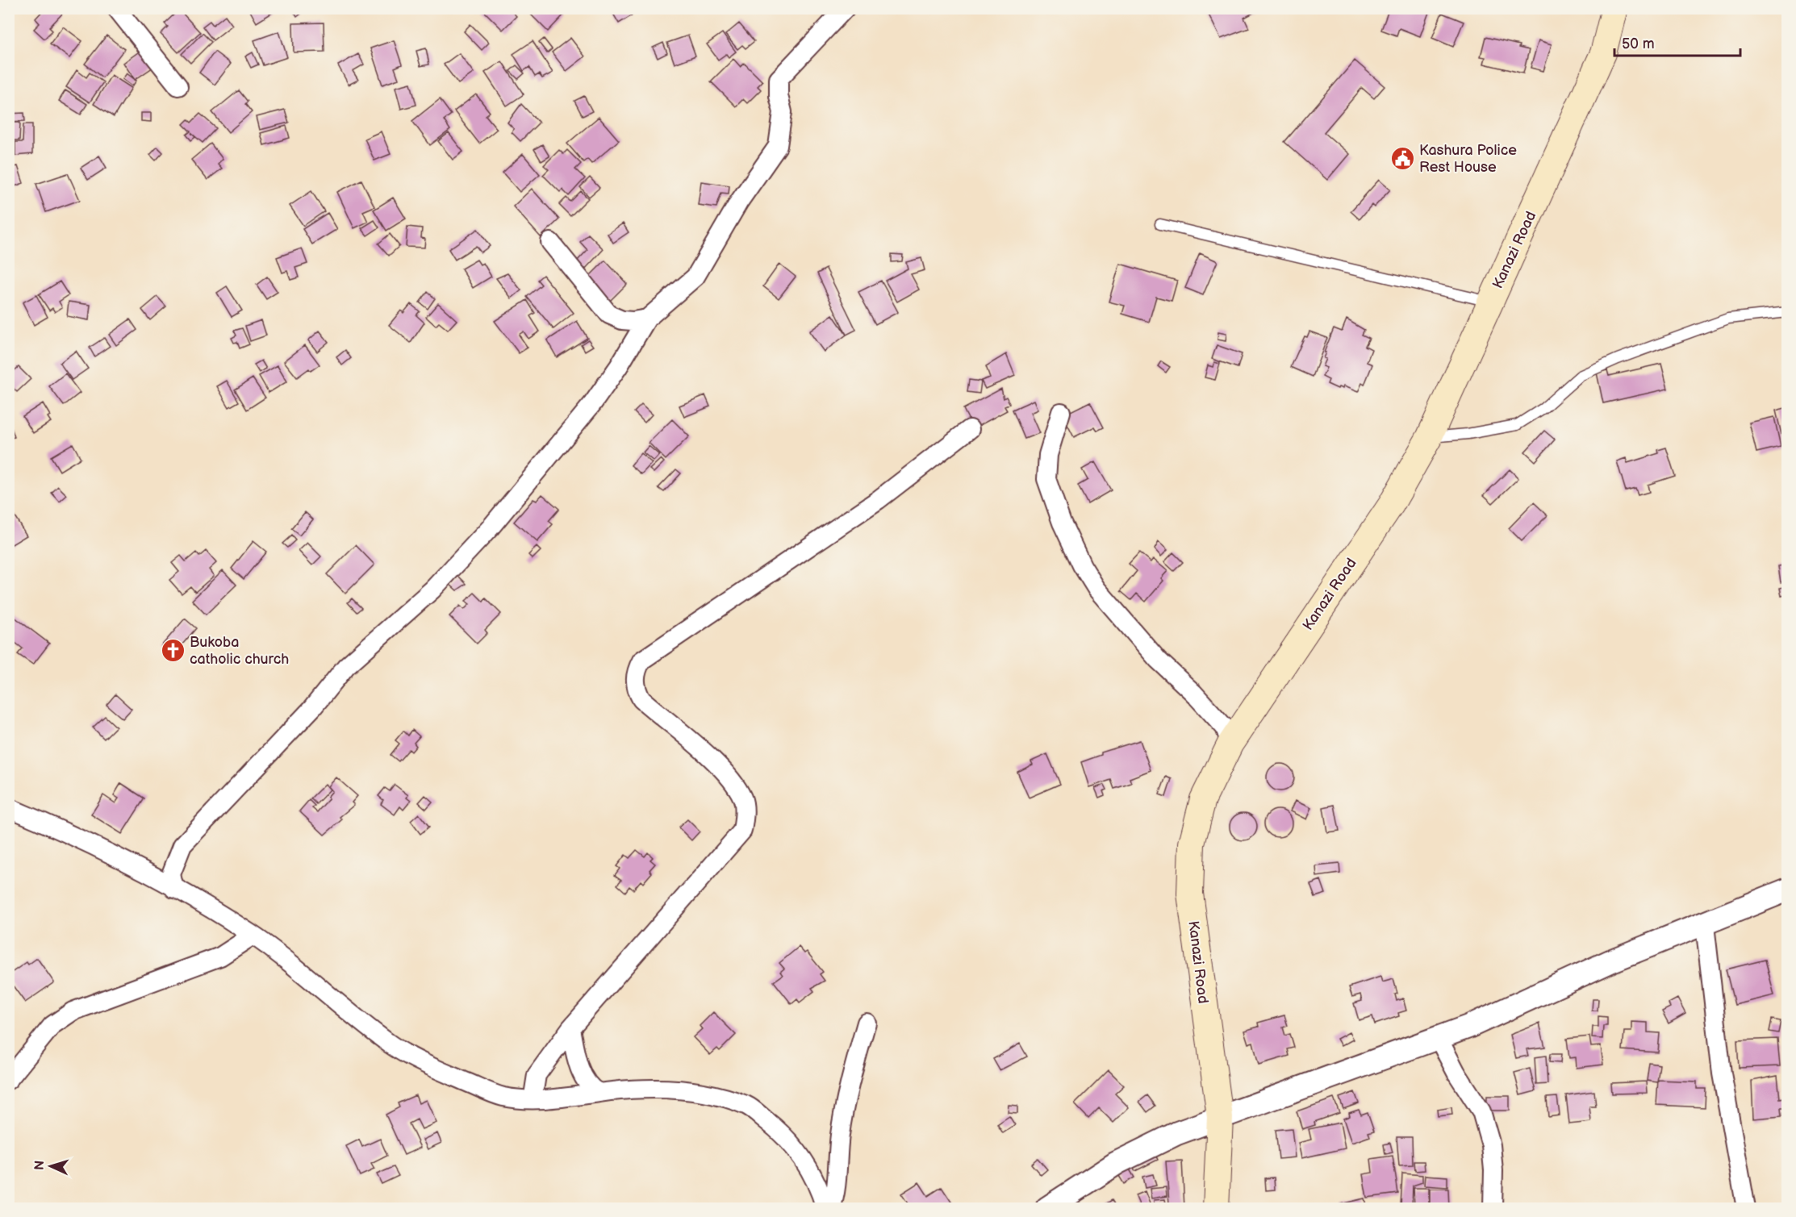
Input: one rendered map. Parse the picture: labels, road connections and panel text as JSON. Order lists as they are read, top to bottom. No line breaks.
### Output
{"streets":{"main road":["Kanazi Road"]},"places":{"public building":["Kashura Police Rest House"],"church":["Bukoba catholic church"]},"scale_bar":"50 m","north":"left"}
